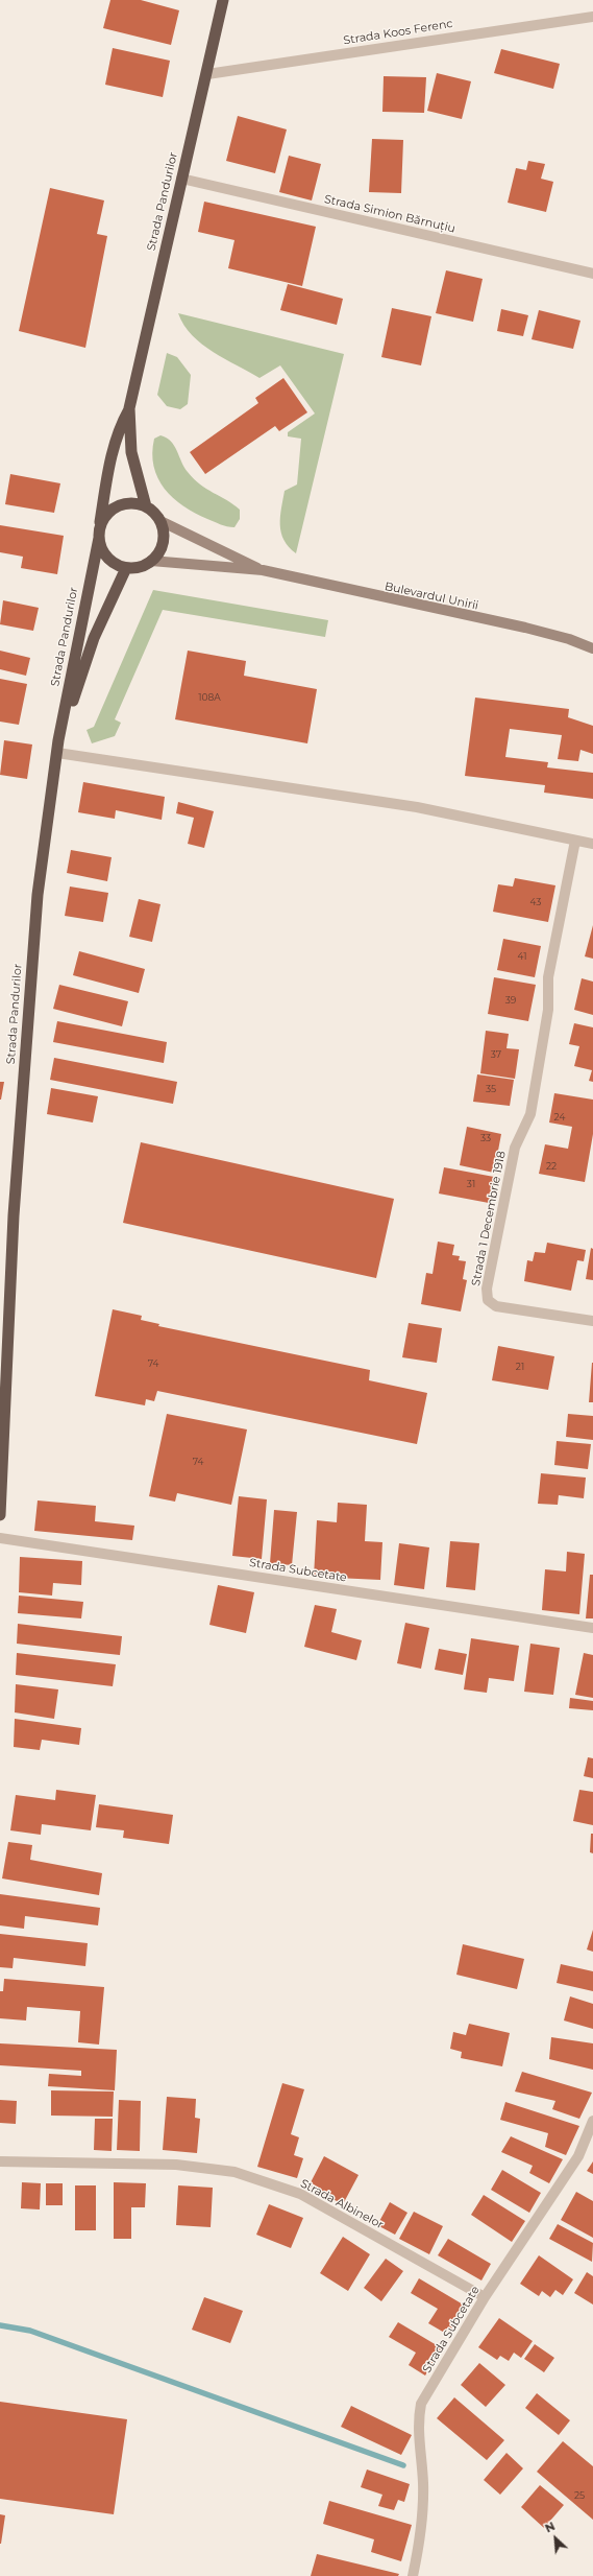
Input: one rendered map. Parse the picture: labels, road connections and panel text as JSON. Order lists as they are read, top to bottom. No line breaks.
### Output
{"streets":{"highway":["Strada Pandurilor"],"main road":["Bulevardul Unirii"],"street":["Strada Koos Ferenc","Strada Simion Bărnuțiu","Strada 1 Decembrie 1918","Strada Subcetate","Strada Albinelor"]},"crossings":[["Strada Koos Ferenc","Strada Pandurilor"],["Strada Pandurilor","Strada Simion Bărnuțiu"],["Strada Pandurilor","Bulevardul Unirii"],["Strada Subcetate","Strada Albinelor"]],"house_numbers":["108A","43","41","39","37","35","24","33","22","31","74","21","74","25"],"north":"top left"}
